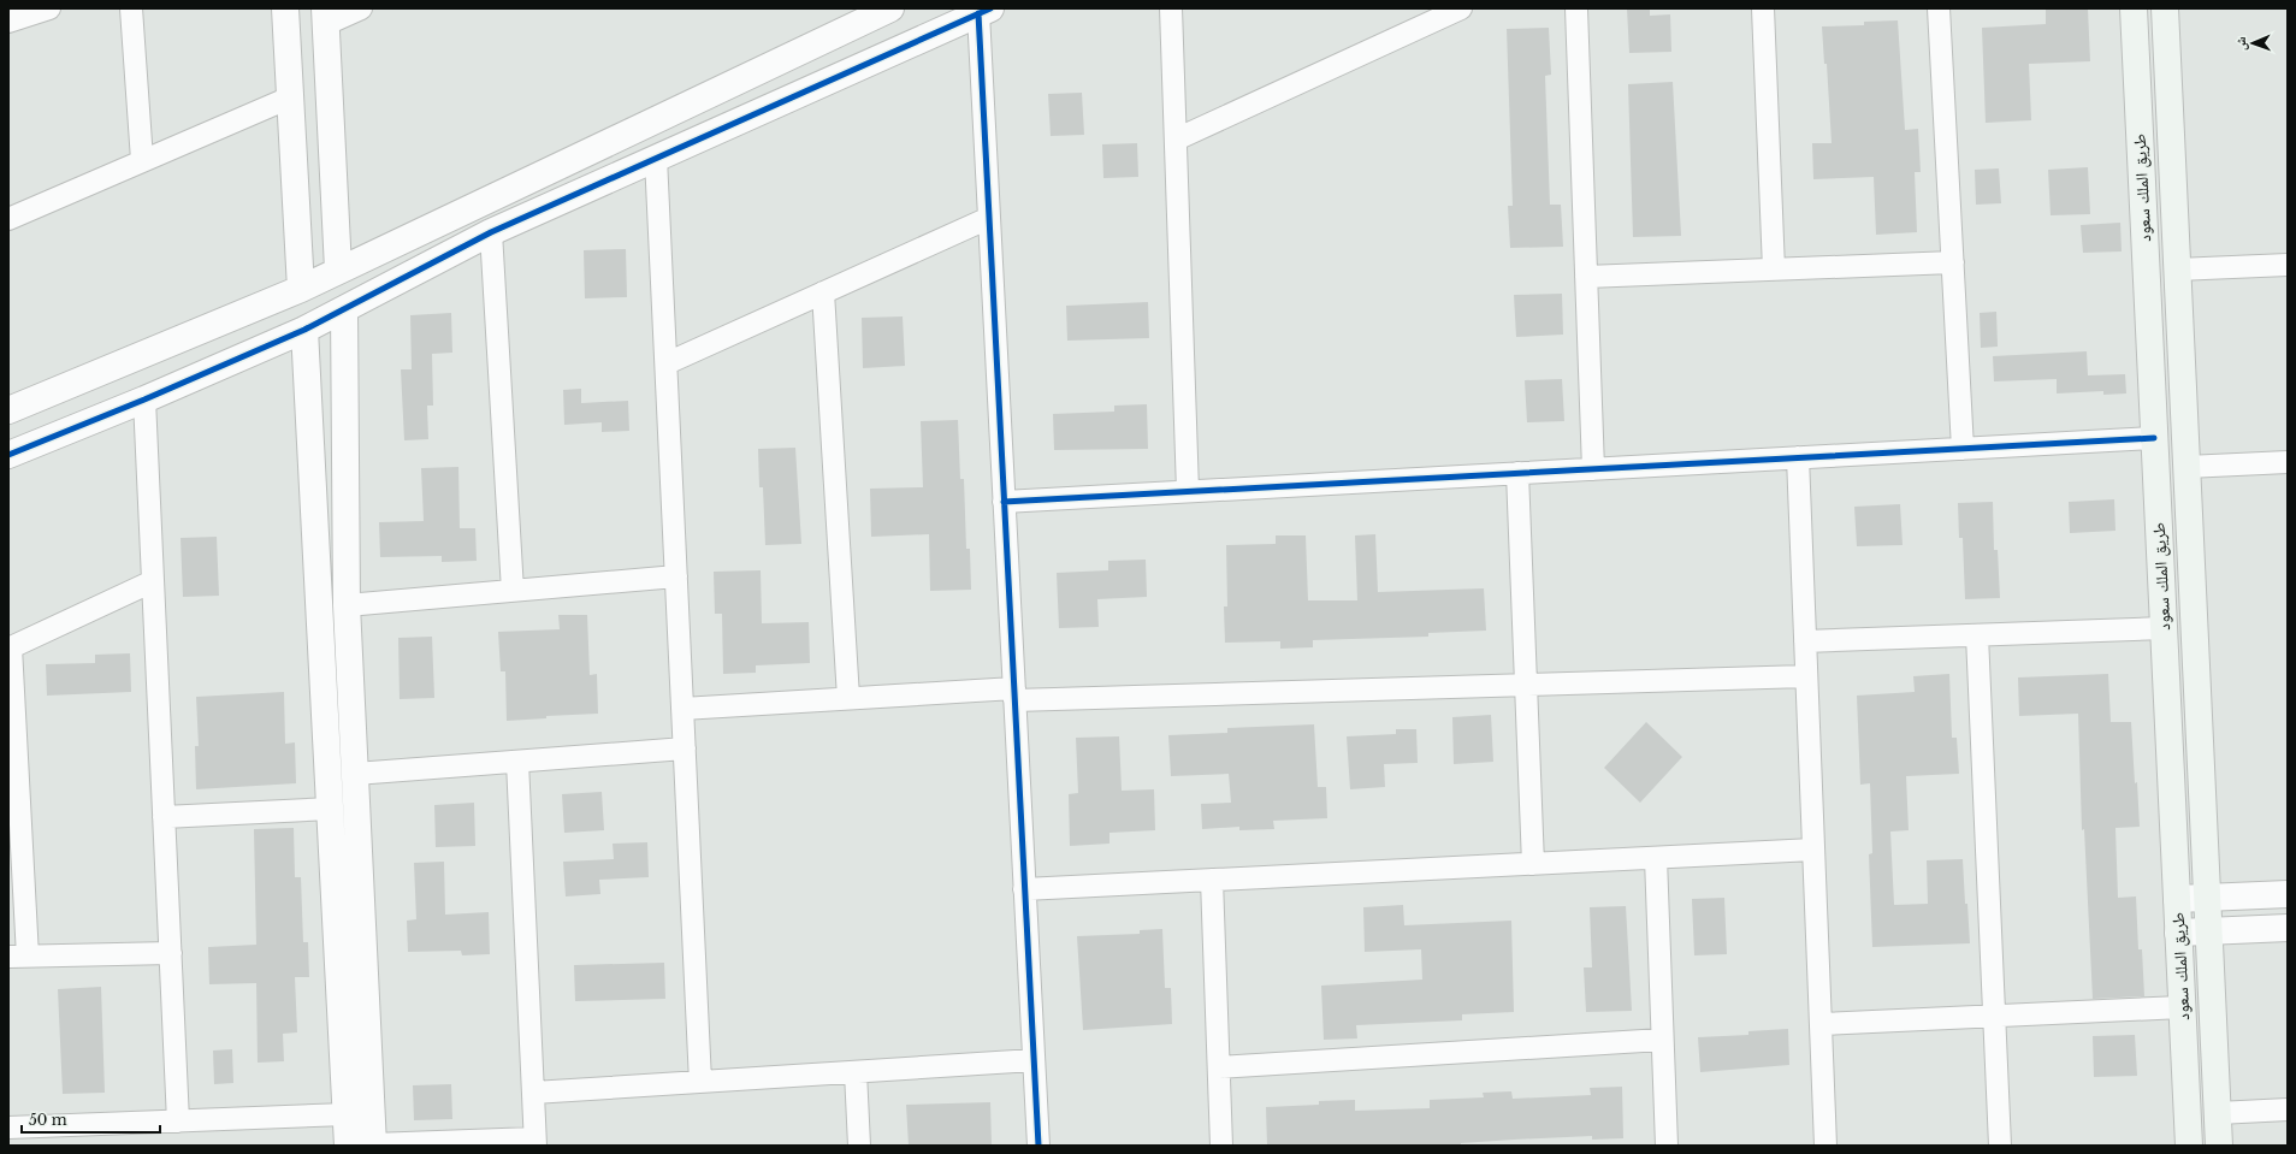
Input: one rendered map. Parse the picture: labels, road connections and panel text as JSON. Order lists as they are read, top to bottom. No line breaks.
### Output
{"streets":{"main road":["طريق الملك سعود"]},"scale_bar":"50 m","north":"left"}
